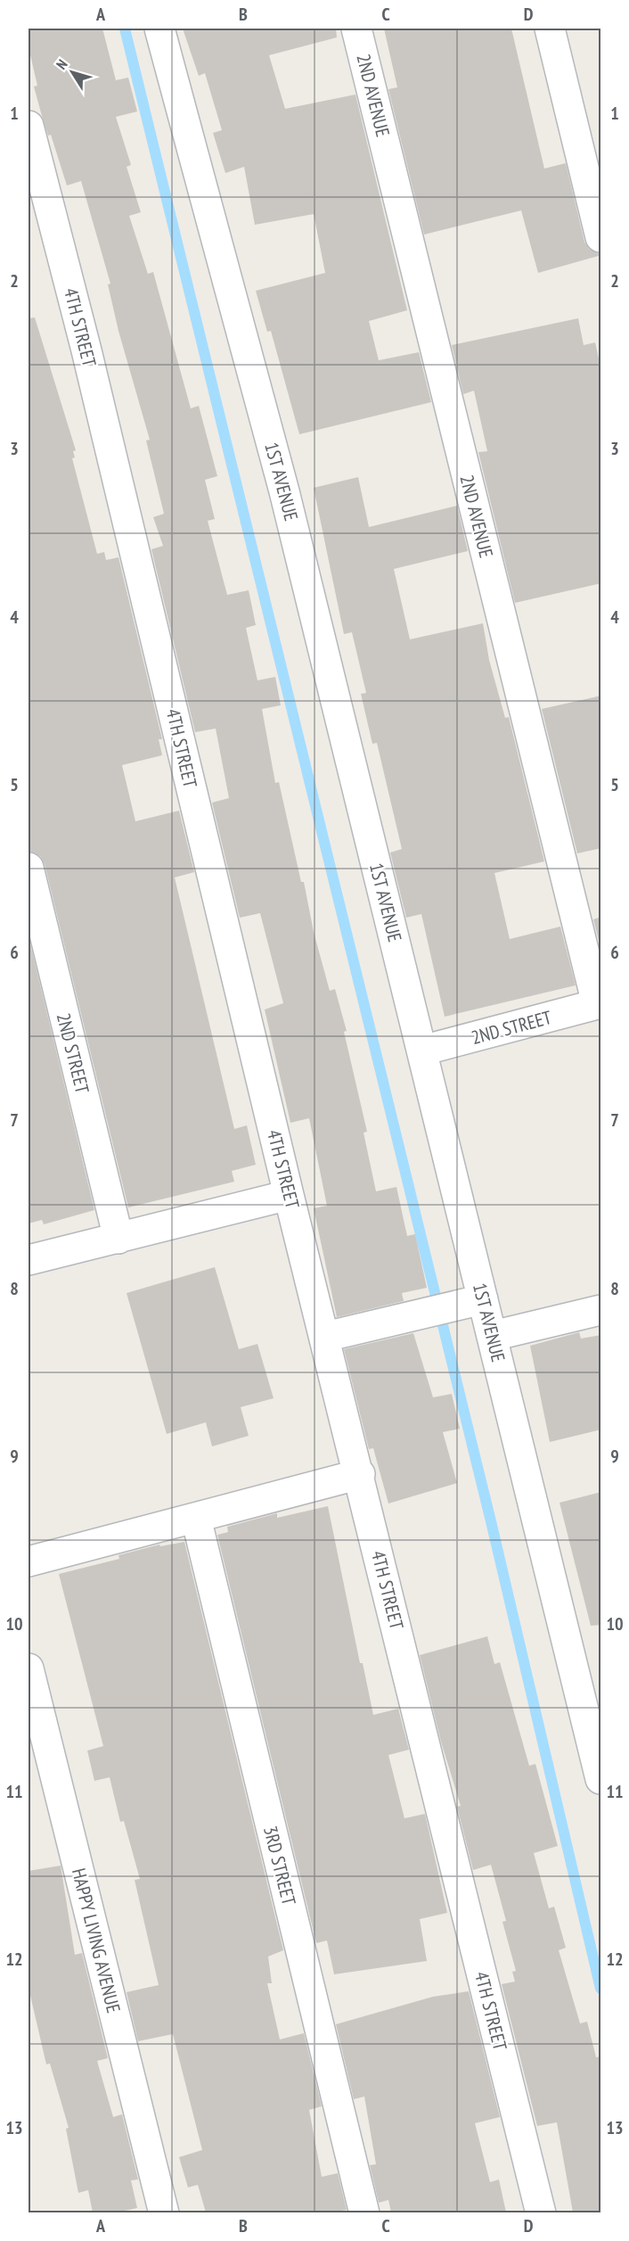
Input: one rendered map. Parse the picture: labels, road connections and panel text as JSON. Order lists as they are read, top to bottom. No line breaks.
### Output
{"streets":{"street":["2ND AVENUE","4TH STREET","1ST AVENUE","2ND STREET","3RD STREET","HAPPY LIVING AVENUE"]},"crossings":[["2ND AVENUE","2ND STREET"],["1ST AVENUE","2ND STREET"]],"north":"top left","grid":{"columns":["A","B","C","D"],"rows":["1","2","3","4","5","6","7","8","9","10","11","12","13"]}}
